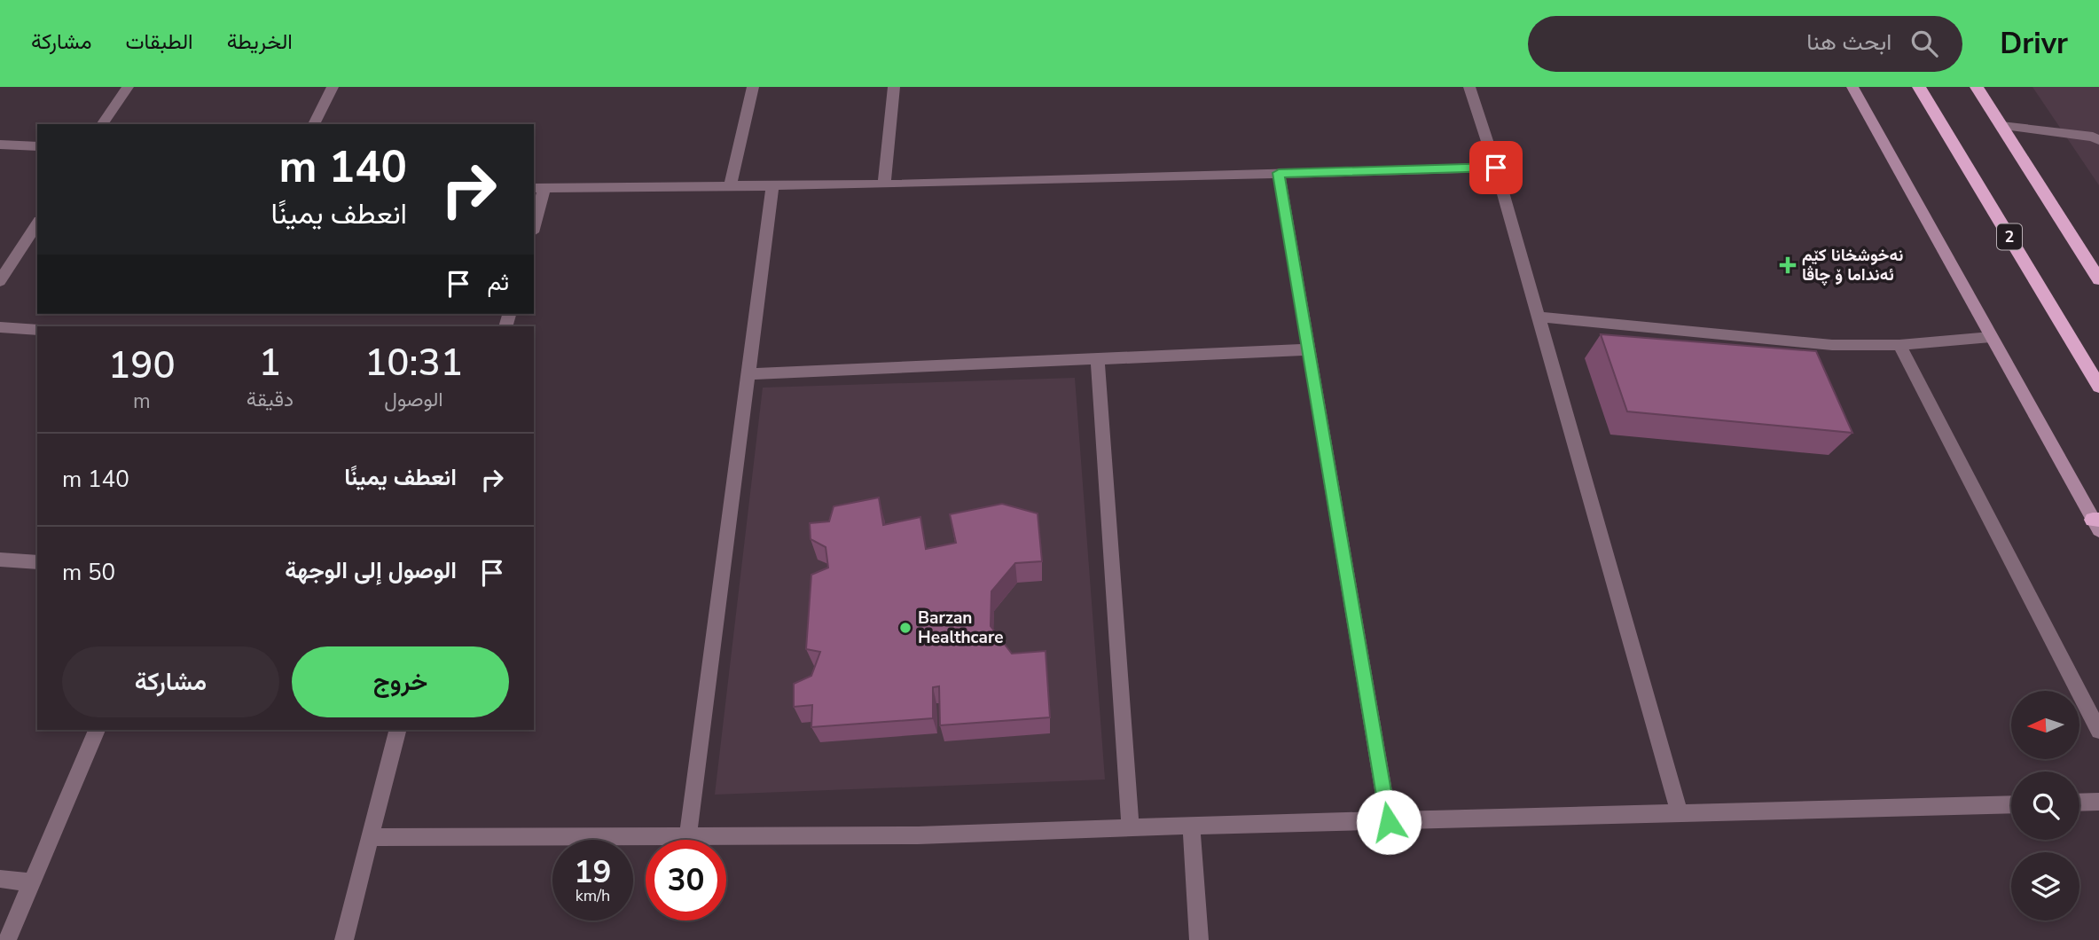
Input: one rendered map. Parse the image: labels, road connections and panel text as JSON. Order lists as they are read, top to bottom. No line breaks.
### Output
{"streets":{"highway":["2"]},"places":{"health":["نەخوشخانا کێم ئەنداما ۆ چاڤا"],"other":["Barzan Healthcare"]},"north":"left","page":{"header":"Drivr","search":"ابحث هنا","nav":["الخريطة","الطبقات","مشاركة"],"turn":["140 m","انعطف يمينًا"],"then":"ثم","eta":["10:31","الوصول","1","دقيقة","190","m"],"list":[{"name":"انعطف يمينًا","value":"140 m"},{"name":"الوصول إلى الوجهة","value":"50 m"}],"buttons":["خروج","مشاركة"],"speed":"19 km/h","limit":"30"}}
